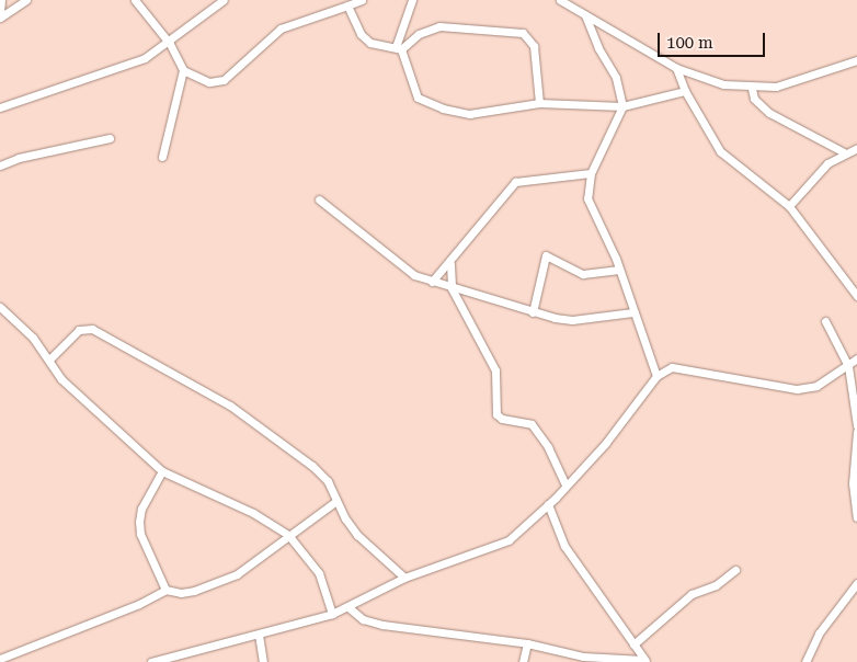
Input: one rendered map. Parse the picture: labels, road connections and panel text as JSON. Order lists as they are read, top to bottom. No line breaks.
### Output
{"scale_bar":"100 m"}
